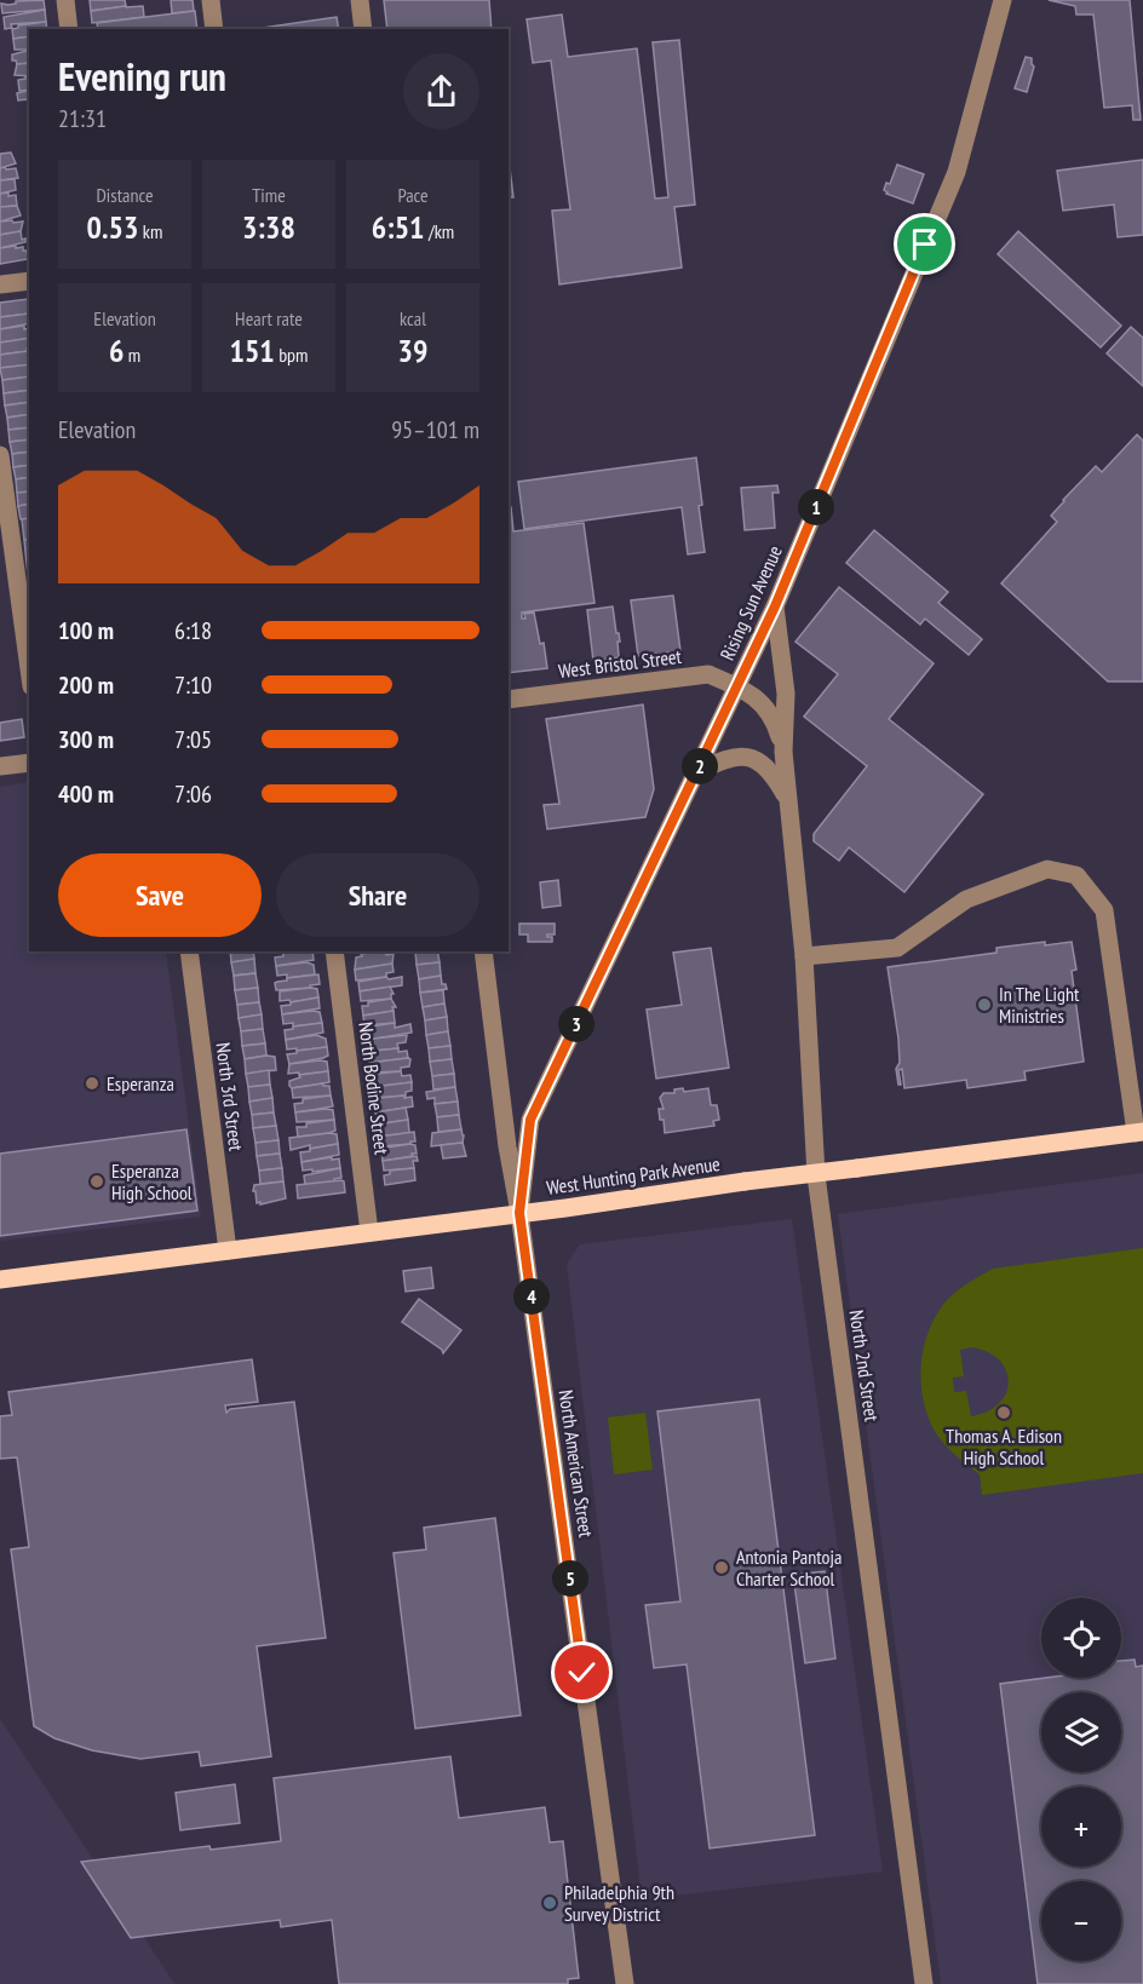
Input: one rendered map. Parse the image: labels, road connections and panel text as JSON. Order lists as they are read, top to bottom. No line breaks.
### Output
{"streets":{"main road":["West Hunting Park Avenue"],"street":["Rising Sun Avenue","West Bristol Street","North Bodine Street","North 3rd Street","North 2nd Street","North American Street"]},"crossings":[["Rising Sun Avenue","West Bristol Street"],["Rising Sun Avenue","West Hunting Park Avenue"],["Rising Sun Avenue","North 2nd Street"],["Rising Sun Avenue","North American Street"],["West Bristol Street","North 2nd Street"],["North Bodine Street","West Hunting Park Avenue"],["North 3rd Street","West Hunting Park Avenue"],["West Hunting Park Avenue","North American Street"]],"places":["In The Light Ministries","Esperanza","Esperanza High School","Thomas A. Edison High School","Antonia Pantoja Charter School","Philadelphia 9th Survey District"],"page":{"heading":["Evening run","21:31"],"stats":[["Distance","0.53 km"],["Time","3:38"],["Pace","6:51 /km"],["Elevation","6 m"],["Heart rate","151 bpm"],["kcal","39"]],"chart":["Elevation","95–101 m"],"pins":["1","2","3","4","5"],"list":[{"name":"100 m","note":"6:18"},{"name":"200 m","note":"7:10"},{"name":"300 m","note":"7:05"},{"name":"400 m","note":"7:06"}],"buttons":["Save","Share"],"map_buttons":["+","−"]}}
